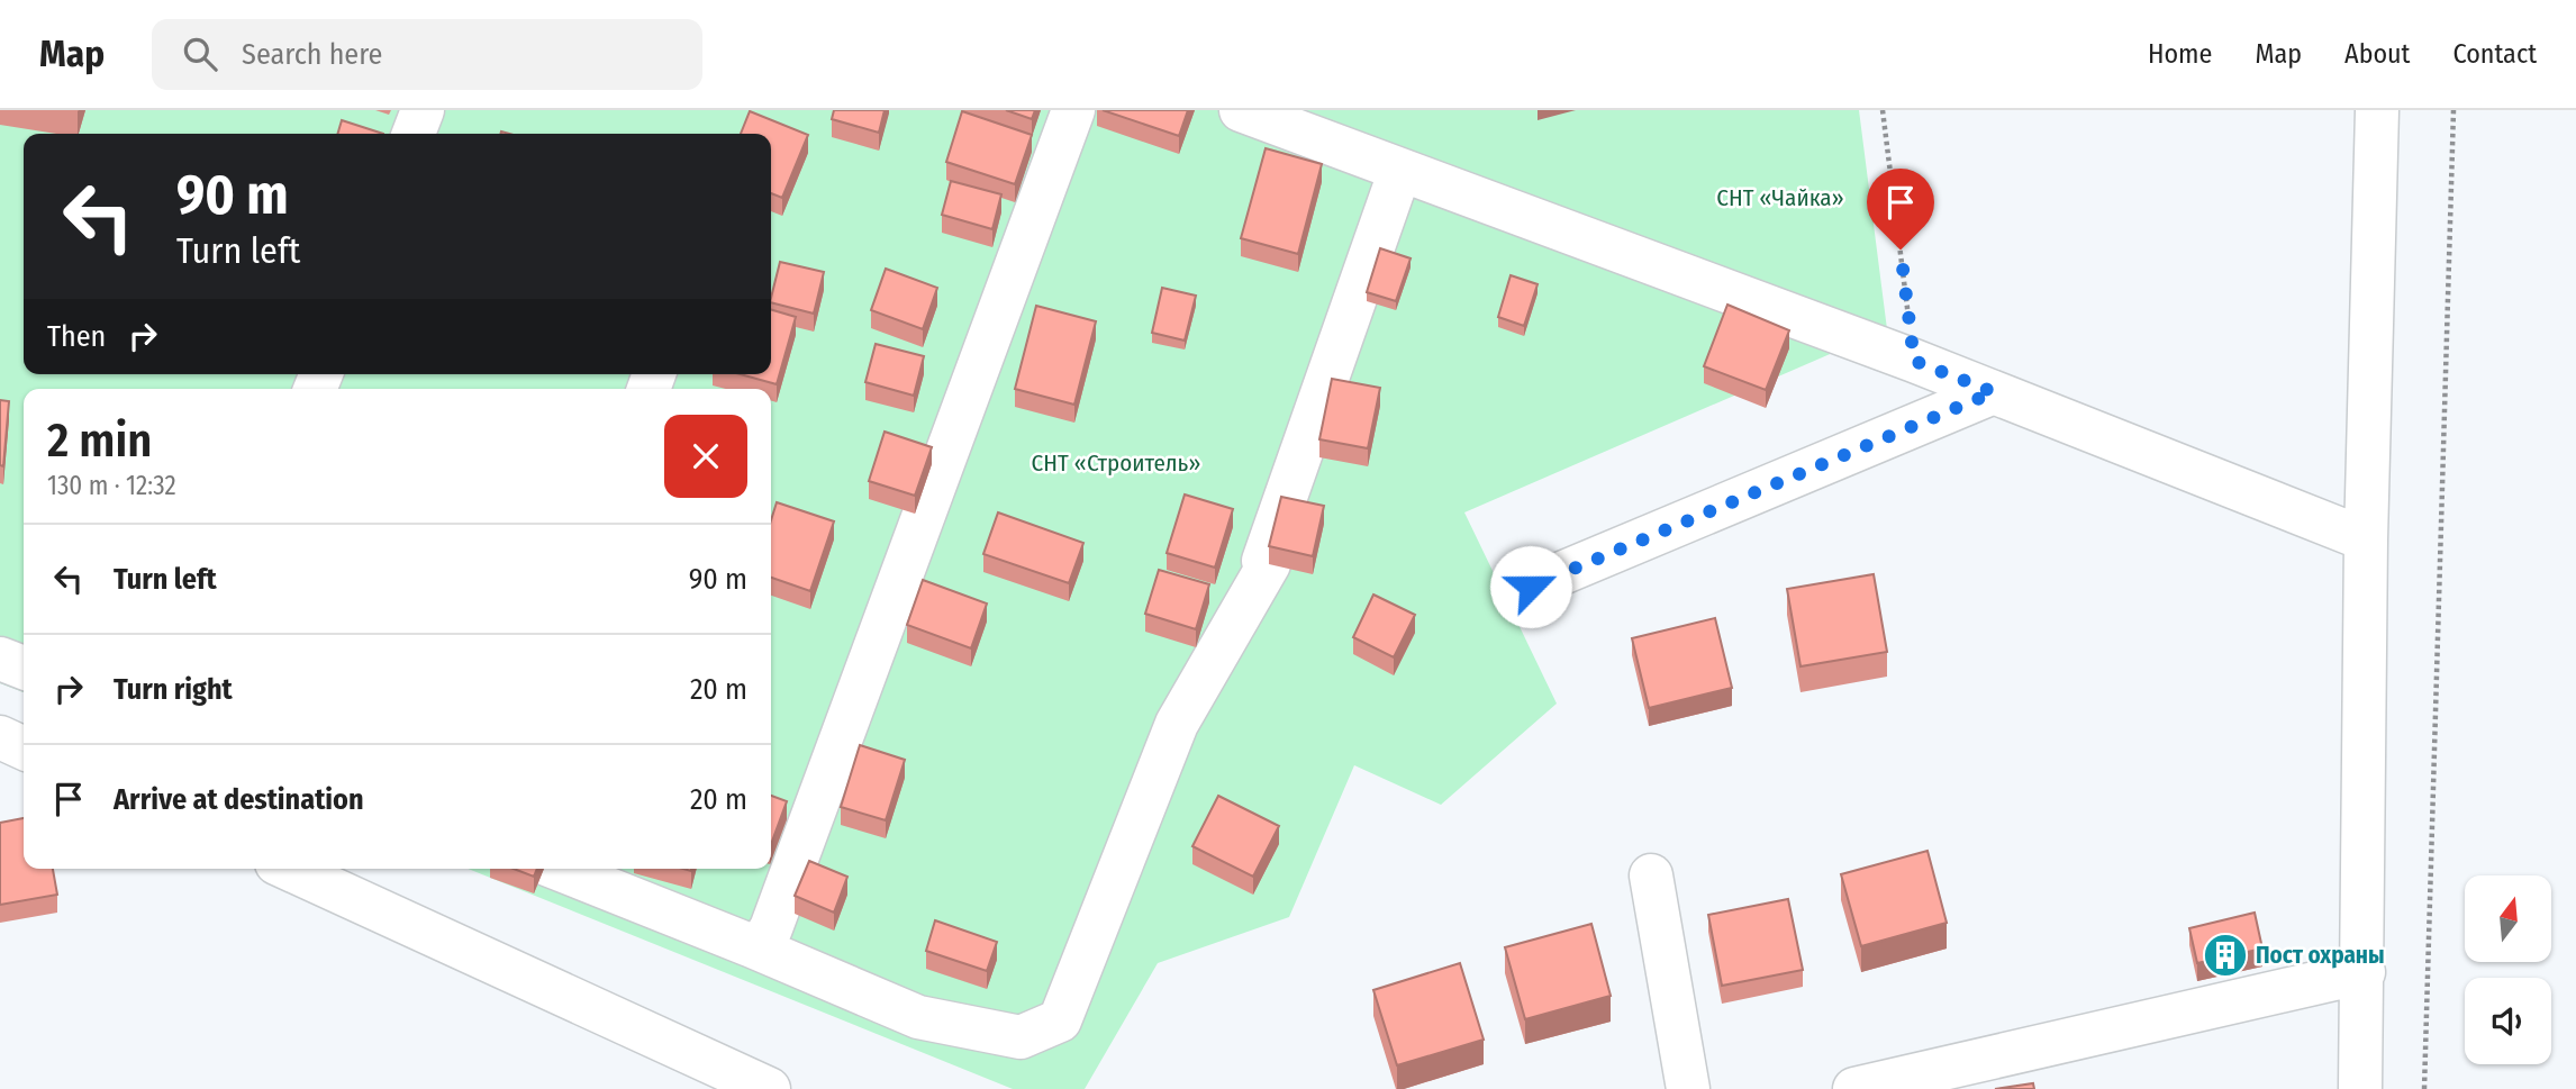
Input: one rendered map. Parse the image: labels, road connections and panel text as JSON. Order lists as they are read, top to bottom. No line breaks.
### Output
{"parks":["СНТ «Чайка»","СНТ «Строитель»"],"places":{"building":["Пост охраны"]},"north":"top","page":{"header":"Map","search":"Search here","nav":["Home","Map","About","Contact"],"turn":["90 m","Turn left"],"then":"Then","heading":["2 min","130 m · 12:32"],"list":[{"name":"Turn left","value":"90 m"},{"name":"Turn right","value":"20 m"},{"name":"Arrive at destination","value":"20 m"}]}}
